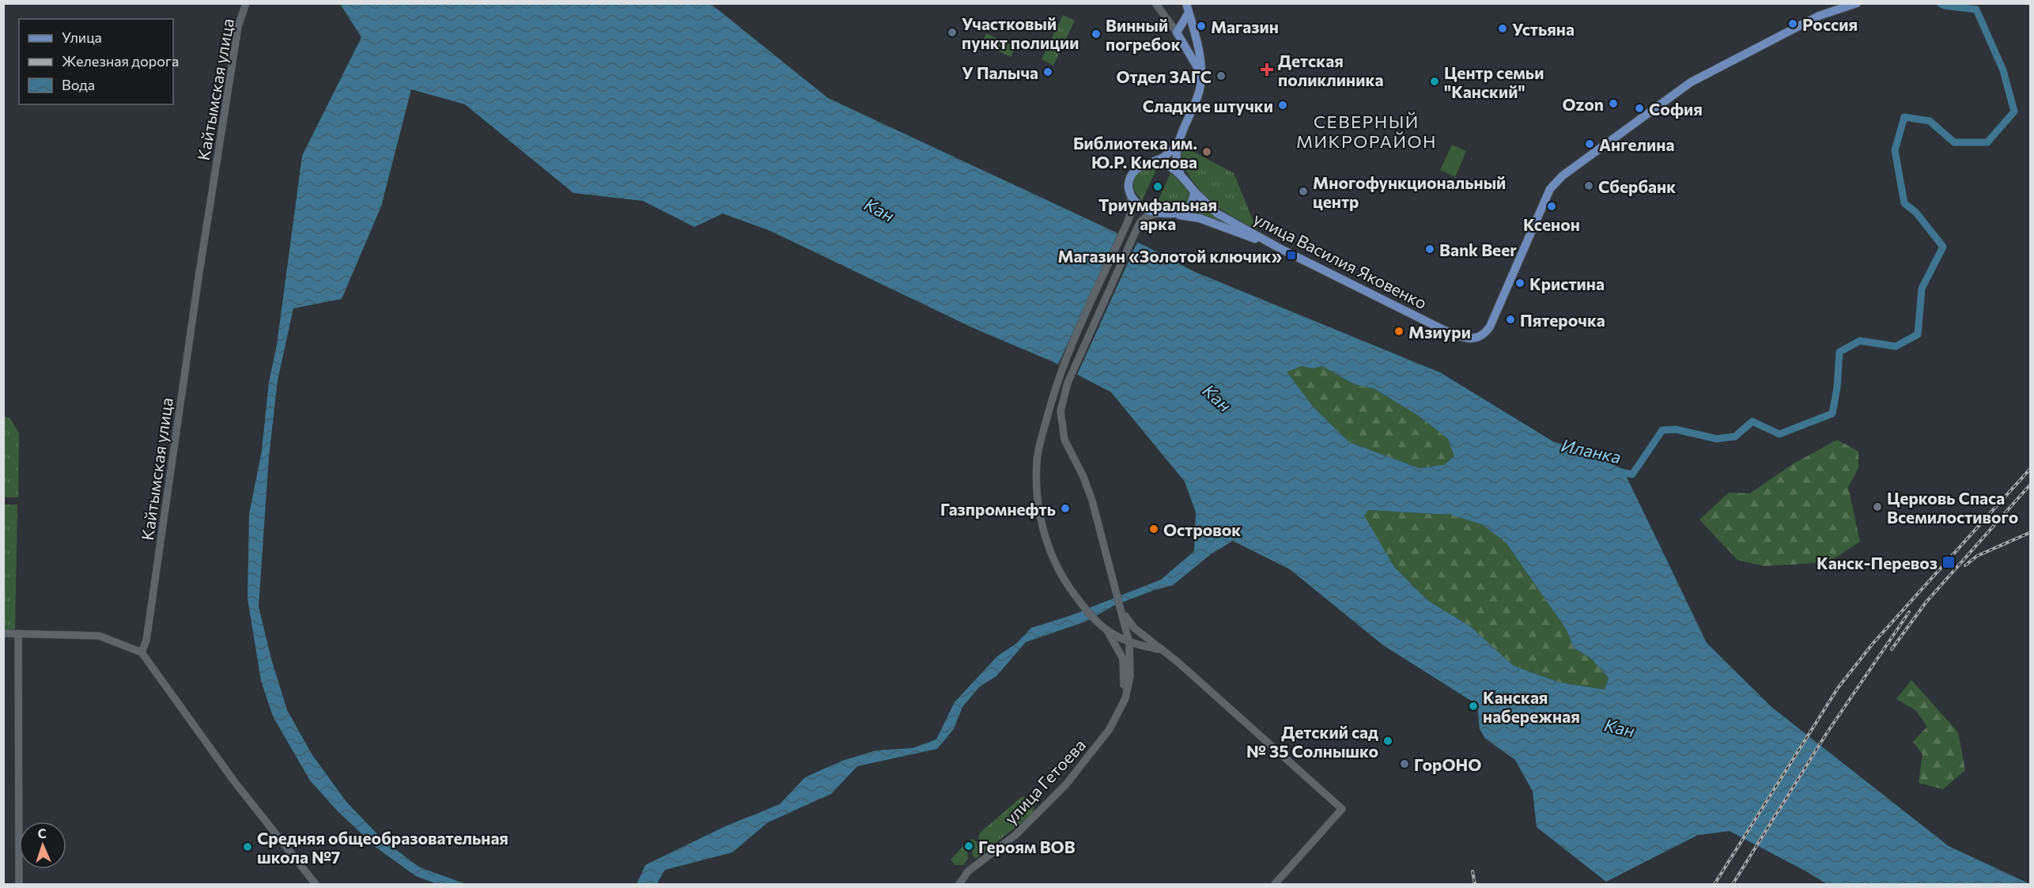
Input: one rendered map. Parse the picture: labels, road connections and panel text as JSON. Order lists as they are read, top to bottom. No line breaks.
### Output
{"streets":{"main road":["улица Василия Яковенко"],"street":["Кайтымская улица","улица Гетоева"]},"districts":["СЕВЕРНЫЙ МИКРОРАЙОН"],"water":["Кан","Иланка"],"places":{"other":["Россия","Магазин","Устьяна","Участковый пункт полиции","Винный погребок","У Палыча","Отдел ЗАГС","Центр семьи \"Канский\"","Ozon","Сладкие штучки","София","Ангелина","Библиотека им. Ю.Р. Кислова","Сбербанк","Триумфальная арка","Многофункциональный центр","Ксенон","Bank Beer","Кристина","Пятерочка","Мзиури","Церковь Спаса Всемилостивого","Газпромнефть","Островок","Канская набережная","Детский сад № 35 Солнышко","ГорОНО","Героям ВОВ","Средняя общеобразовательная школа №7"],"health":["Детская поликлиника"],"transit":["Магазин «Золотой ключик»","Канск-Перевоз"]},"legend":["Улица","Железная дорога","Вода"],"north":"top"}
